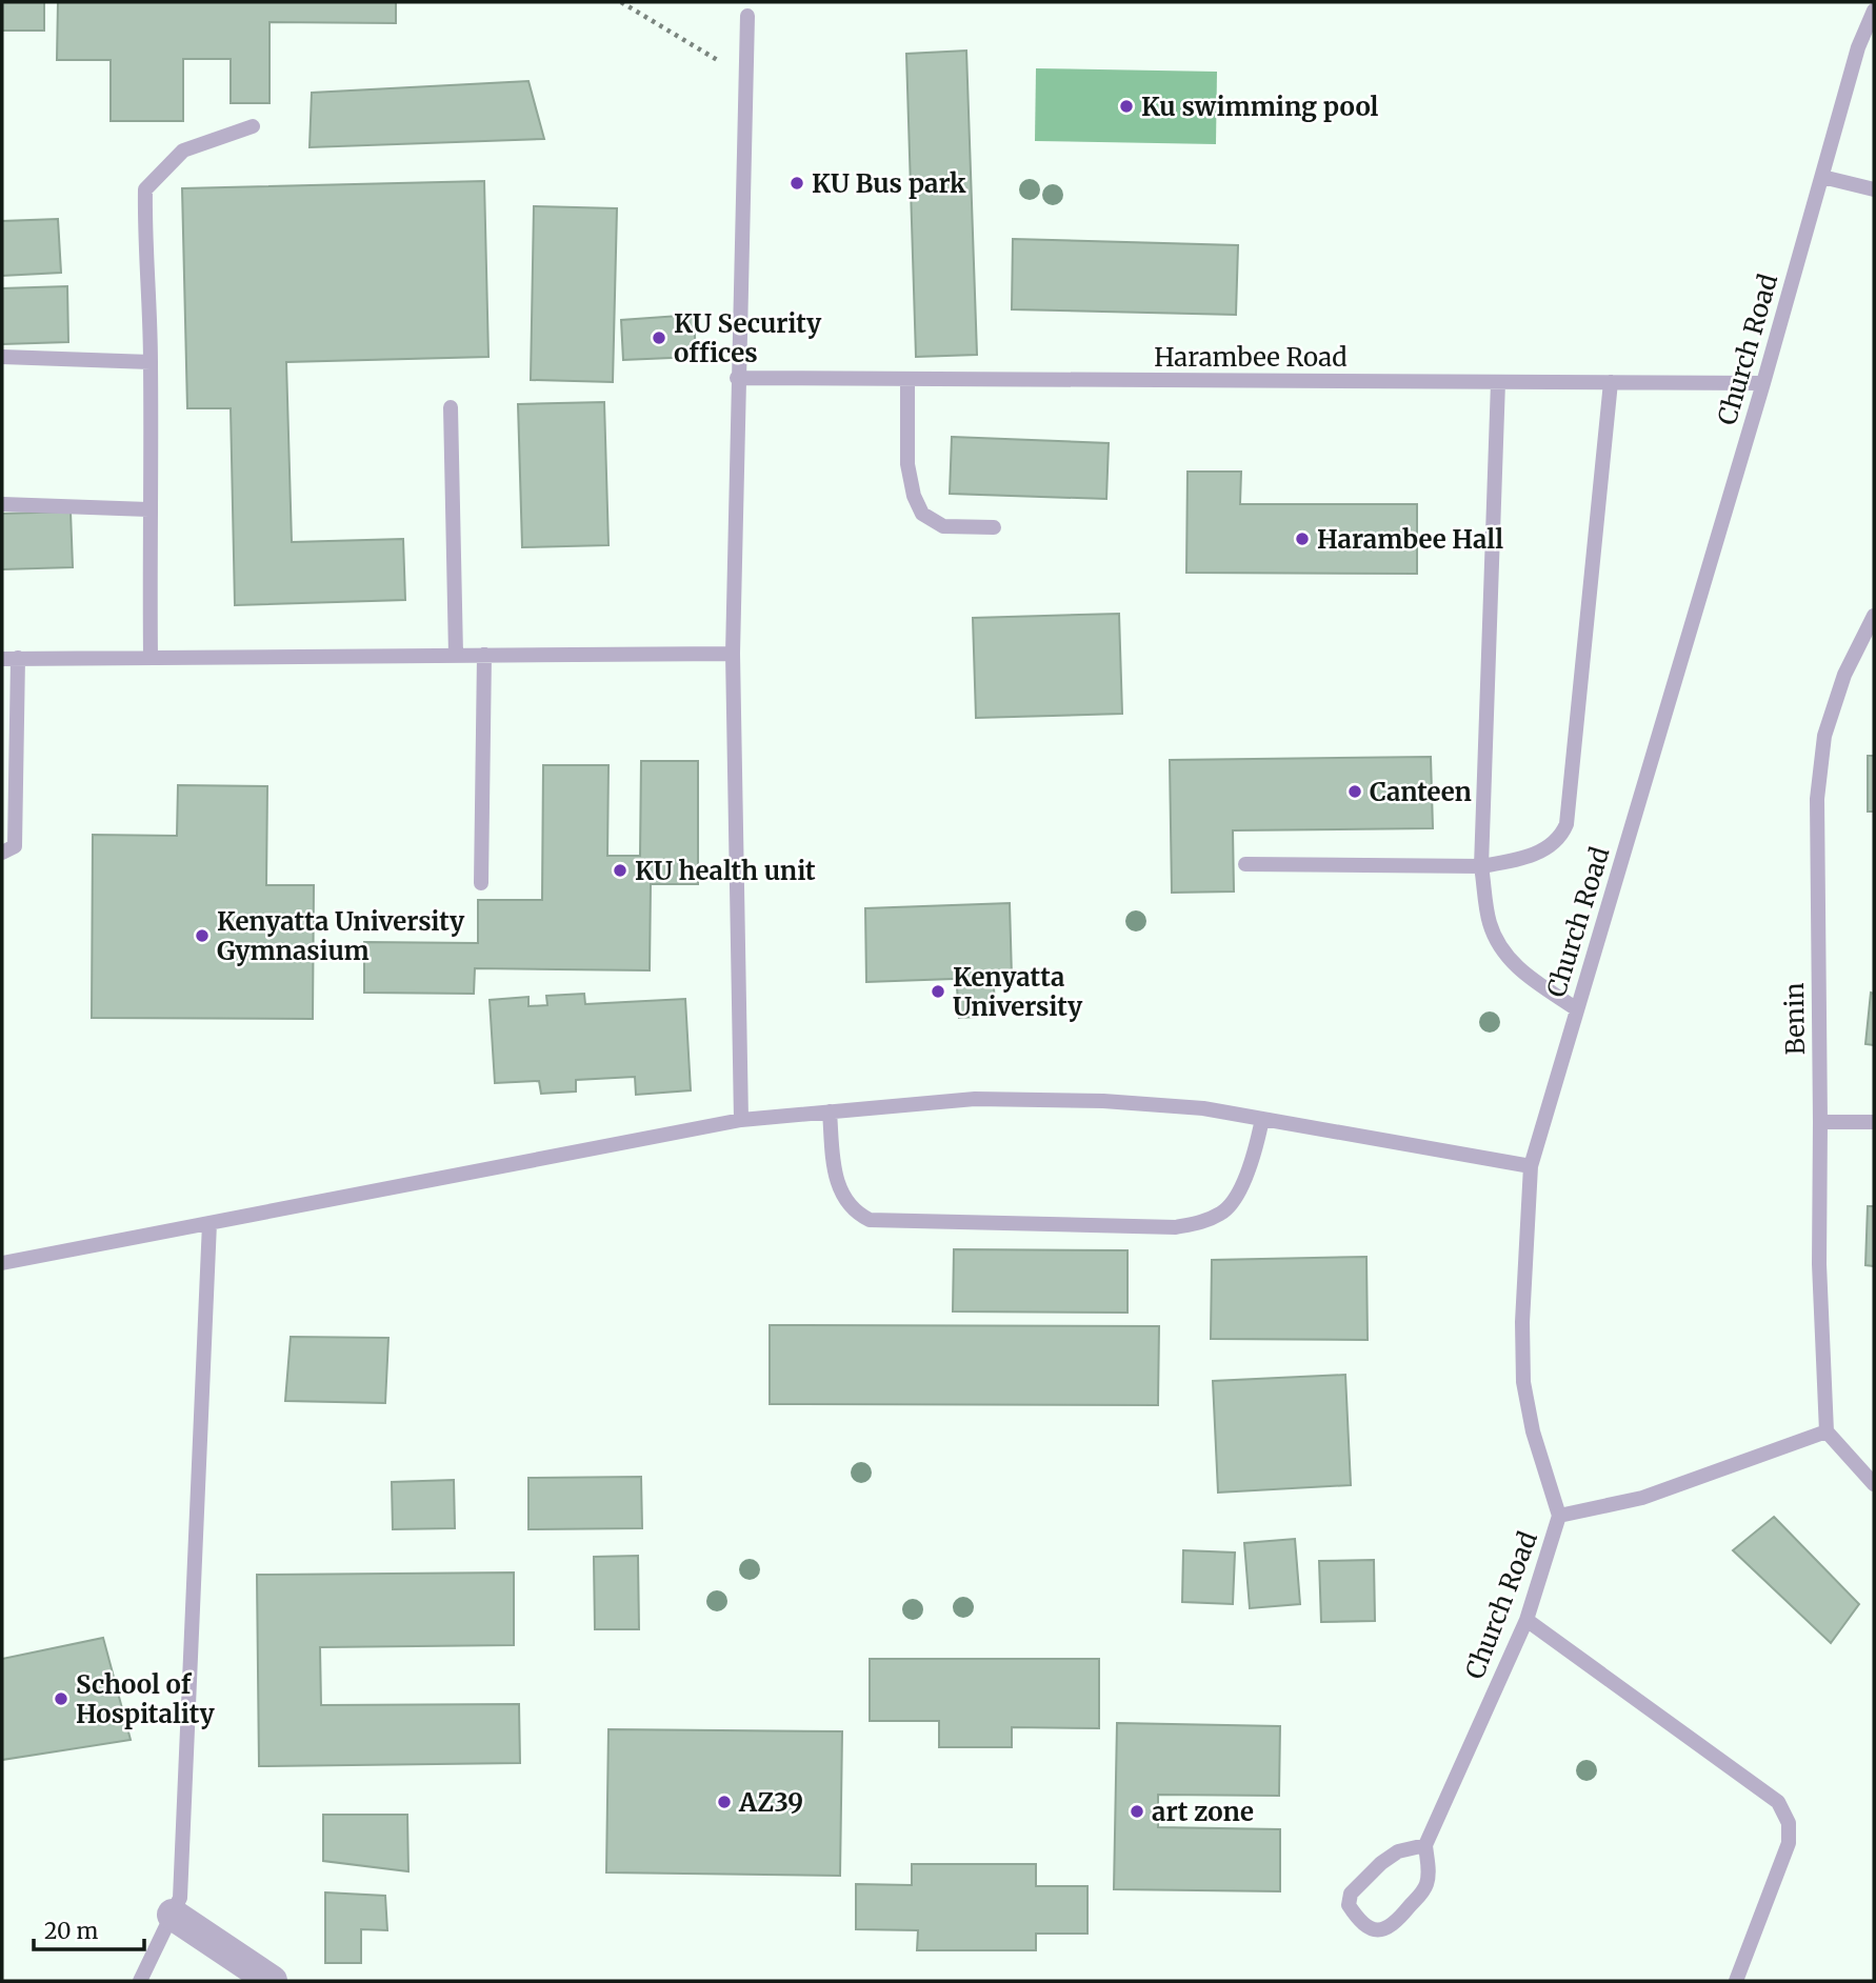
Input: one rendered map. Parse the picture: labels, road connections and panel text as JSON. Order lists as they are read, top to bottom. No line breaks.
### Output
{"streets":{"lane":["Church Road","Harambee Road","Benin"]},"crossings":[["Church Road","Harambee Road"]],"places":["Ku swimming pool","KU Bus park","KU Security offices","Harambee Hall","Canteen","KU health unit","Kenyatta University Gymnasium","Kenyatta University","School of Hospitality","AZ39","art zone"],"scale_bar":"20 m"}
